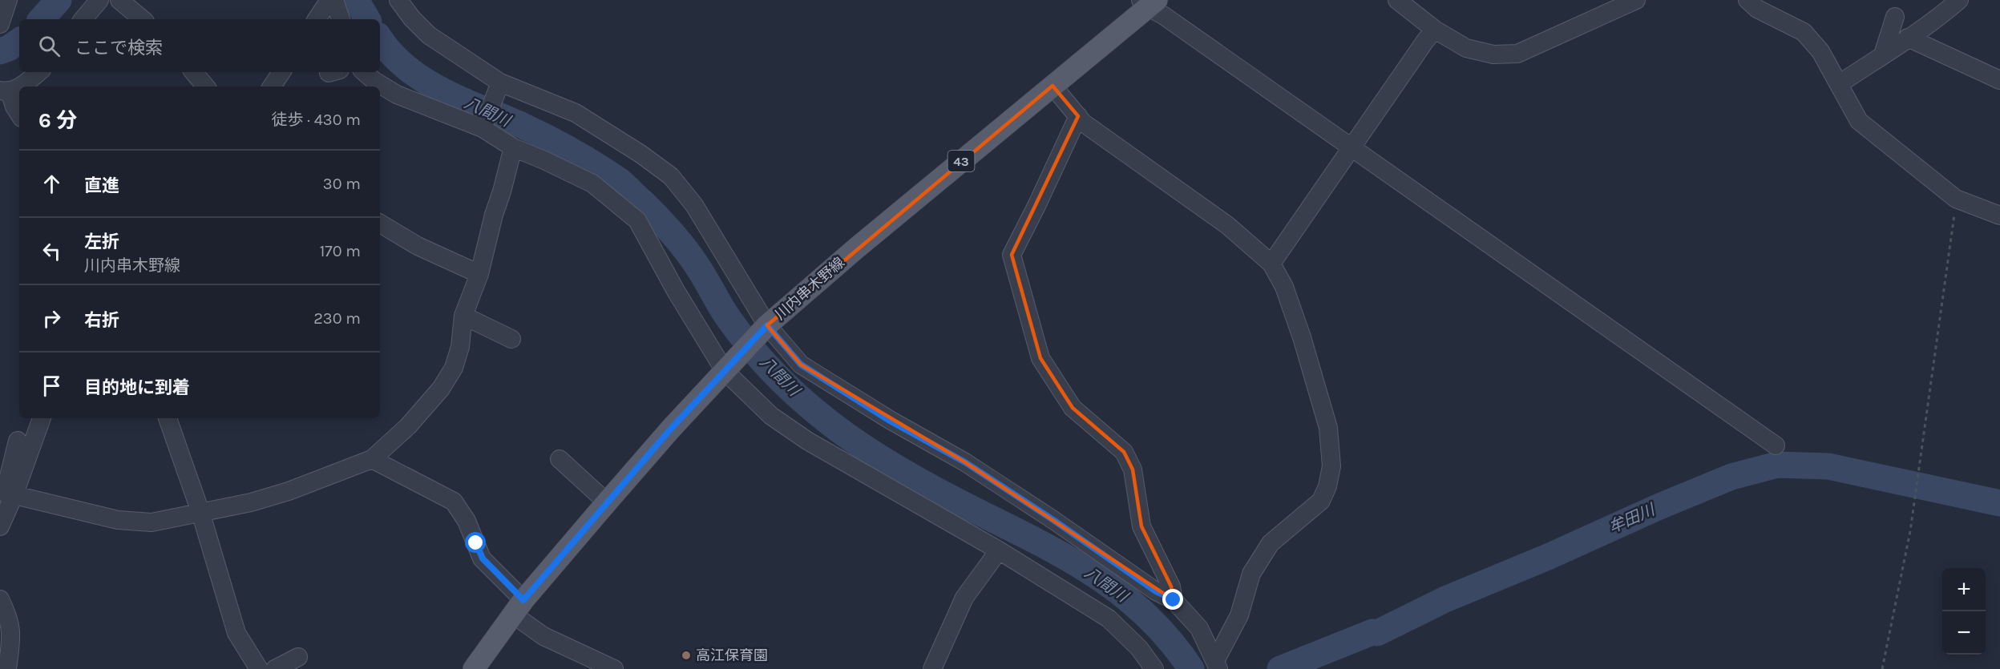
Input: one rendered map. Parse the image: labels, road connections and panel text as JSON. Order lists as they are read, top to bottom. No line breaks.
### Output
{"streets":{"main road":["43","川内串木野線"]},"water":["八間川","牟田川"],"places":["高江保育園"],"page":{"search":"ここで検索","heading":["6 分","徒歩 · 430 m"],"list":[["直進","30 m"],["左折","川内串木野線","170 m"],["右折","230 m"],"目的地に到着"],"map_buttons":["+","−"]}}
